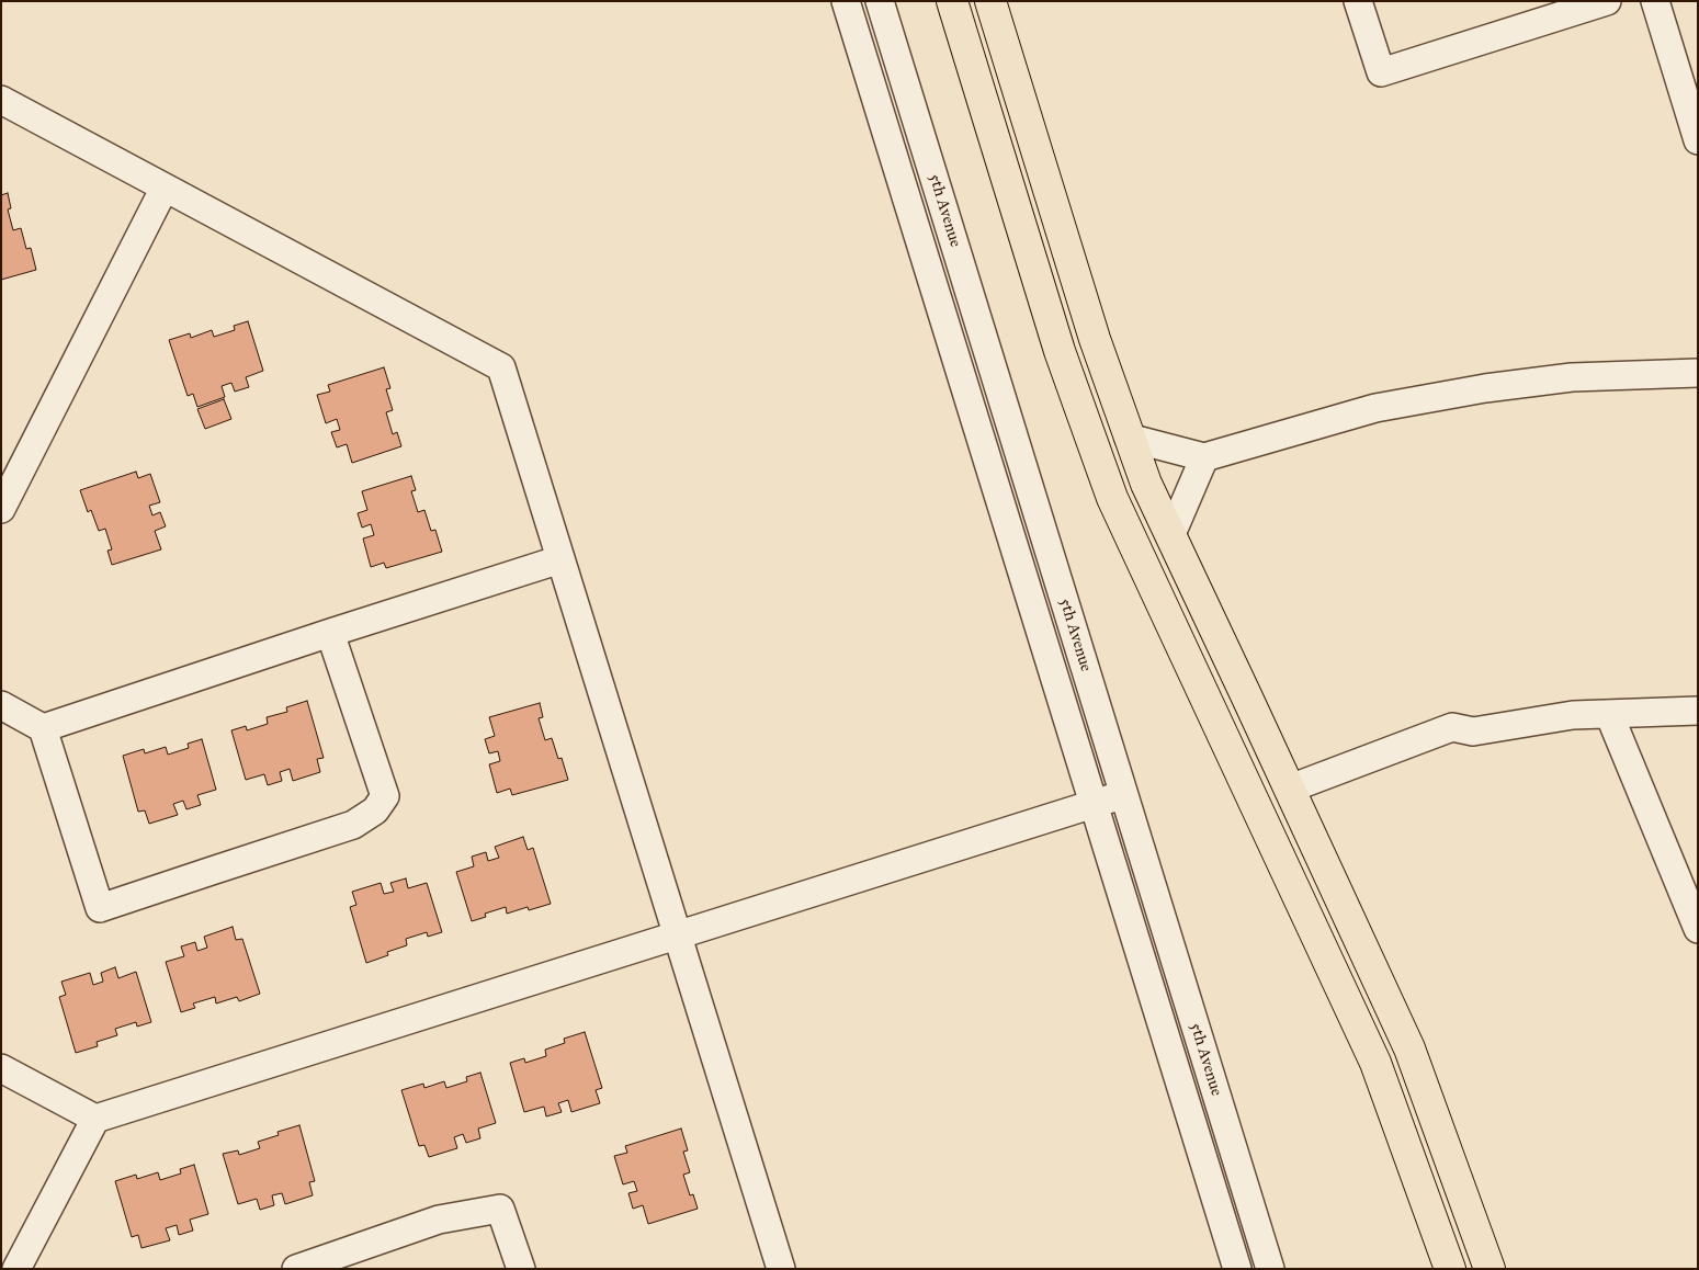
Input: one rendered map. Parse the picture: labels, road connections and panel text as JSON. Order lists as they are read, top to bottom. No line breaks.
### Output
{"streets":{"street":["5th Avenue"]}}
